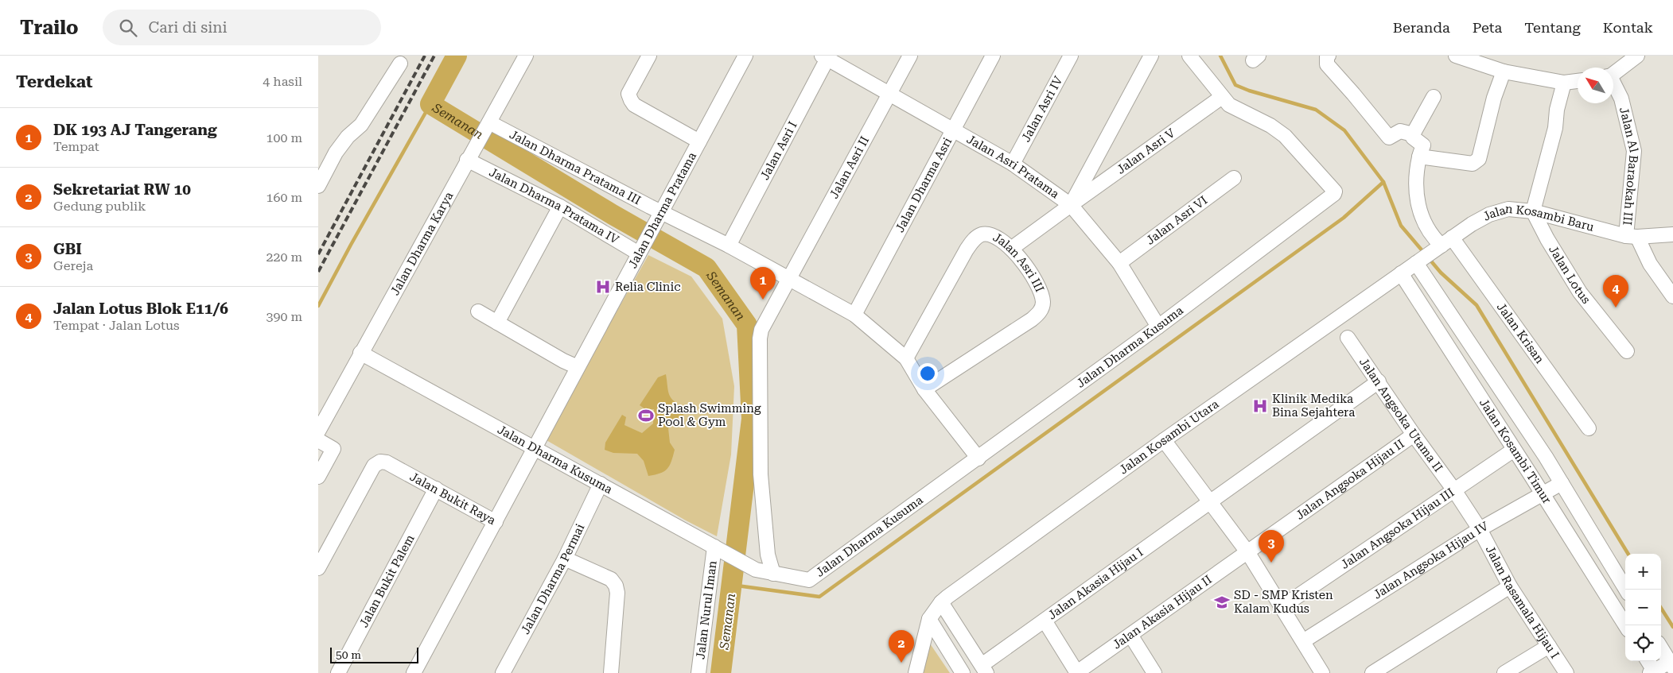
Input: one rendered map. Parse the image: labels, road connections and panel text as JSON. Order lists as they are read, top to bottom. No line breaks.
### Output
{"streets":{"street":["Jalan Asri IV","Jalan Asri I","Jalan Asri V","Jalan Asri Pratama","Jalan Al Baraokah III","Jalan Dharma Pratama III","Jalan Asri II","Jalan Dharma Asri","Jalan Dharma Pratama IV","Jalan Dharma Pratama","Jalan Asri VI","Jalan Kosambi Baru","Jalan Dharma Karya","Jalan Asri III","Jalan Lotus","Jalan Krisan","Jalan Dharma Kusuma","Jalan Angsoka Utama II","Jalan Kosambi Utara","Jalan Kosambi Timur","Jalan Angsoka Hijau II","Jalan Bukit Raya","Jalan Angsoka Hijau III","Jalan Angsoka Hijau IV","Jalan Dharma Permai","Jalan Bukit Palem","Jalan Akasia Hijau I","Jalan Rasamala Hijau I","Jalan Nurul Iman","Jalan Akasia Hijau II"]},"crossings":[["Jalan Asri IV","Jalan Asri Pratama"],["Jalan Asri I","Jalan Asri Pratama"],["Jalan Asri V","Jalan Asri Pratama"],["Jalan Asri V","Jalan Asri III"],["Jalan Asri V","Jalan Dharma Kusuma"],["Jalan Asri Pratama","Jalan Asri II"],["Jalan Asri Pratama","Jalan Dharma Asri"],["Jalan Asri Pratama","Jalan Asri VI"],["Jalan Asri Pratama","Jalan Dharma Kusuma"],["Jalan Al Baraokah III","Jalan Kosambi Baru"],["Jalan Dharma Pratama III","Jalan Dharma Pratama"],["Jalan Dharma Pratama III","Jalan Dharma Karya"],["Jalan Asri II","Jalan Dharma Kusuma"],["Jalan Dharma Pratama IV","Jalan Dharma Pratama"],["Jalan Dharma Pratama IV","Jalan Dharma Karya"],["Jalan Dharma Pratama","Jalan Dharma Kusuma"],["Jalan Dharma Pratama","Jalan Bukit Raya"],["Jalan Kosambi Baru","Jalan Lotus"],["Jalan Kosambi Baru","Jalan Krisan"],["Jalan Kosambi Baru","Jalan Kosambi Utara"],["Jalan Kosambi Baru","Jalan Kosambi Timur"],["Jalan Dharma Karya","Jalan Dharma Kusuma"],["Jalan Dharma Kusuma","Jalan Bukit Raya"],["Jalan Dharma Kusuma","Jalan Dharma Permai"],["Jalan Dharma Kusuma","Jalan Nurul Iman"],["Jalan Angsoka Utama II","Jalan Angsoka Hijau II"],["Jalan Angsoka Utama II","Jalan Angsoka Hijau III"],["Jalan Angsoka Utama II","Jalan Akasia Hijau I"],["Jalan Angsoka Utama II","Jalan Rasamala Hijau I"],["Jalan Kosambi Utara","Jalan Kosambi Timur"],["Jalan Kosambi Timur","Jalan Angsoka Hijau III"],["Jalan Kosambi Timur","Jalan Angsoka Hijau IV"],["Jalan Angsoka Hijau II","Jalan Akasia Hijau II"],["Jalan Bukit Raya","Jalan Bukit Palem"],["Jalan Angsoka Hijau III","Jalan Rasamala Hijau I"],["Jalan Angsoka Hijau IV","Jalan Rasamala Hijau I"]],"water":["Semanan"],"places":{"hospital":["Relia Clinic","Klinik Medika Bina Sejahtera"],"sports":["Splash Swimming Pool & Gym"],"school or university":["SD - SMP Kristen Kalam Kudus"]},"scale_bar":"50 m","north":"top left","page":{"header":"Trailo","search":"Cari di sini","nav":["Beranda","Peta","Tentang","Kontak"],"heading":["Terdekat","4 hasil"],"list":[{"mark":"1","name":"DK 193 AJ Tangerang","note":"Tempat","value":"100 m"},{"mark":"2","name":"Sekretariat RW 10","note":"Gedung publik","value":"160 m"},{"mark":"3","name":"GBI","note":"Gereja","value":"220 m"},{"mark":"4","name":"Jalan Lotus Blok E11/6","note":"Tempat · Jalan Lotus","value":"390 m"}],"pins":["1","4","3","2"],"map_buttons":["+","−"],"scale":"50 m"}}
